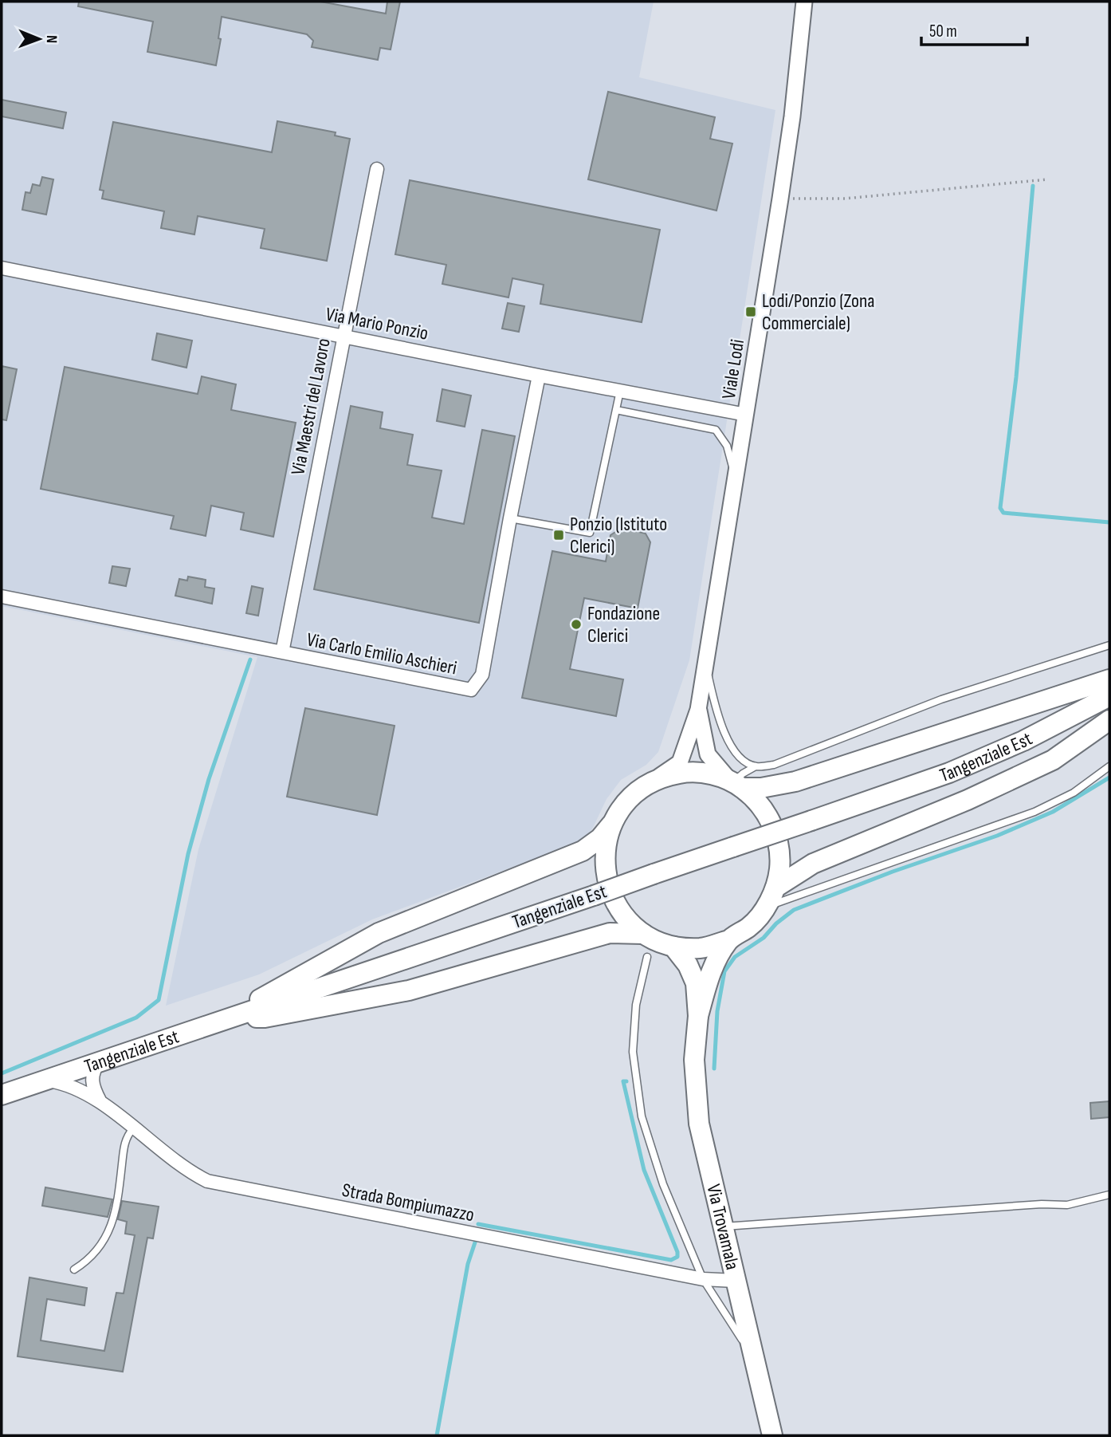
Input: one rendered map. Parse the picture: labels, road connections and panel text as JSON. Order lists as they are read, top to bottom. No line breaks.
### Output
{"streets":{"main road":["Tangenziale Est","Via Trovamala"],"street":["Via Mario Ponzio","Viale Lodi","Via Maestri del Lavoro","Via Carlo Emilio Aschieri","Strada Bompiumazzo"]},"crossings":[["Via Mario Ponzio","Viale Lodi"],["Via Mario Ponzio","Via Maestri del Lavoro"],["Via Mario Ponzio","Via Carlo Emilio Aschieri"],["Viale Lodi","Via Trovamala"],["Via Maestri del Lavoro","Via Carlo Emilio Aschieri"],["Tangenziale Est","Strada Bompiumazzo"],["Strada Bompiumazzo","Via Trovamala"]],"places":{"transit":["Lodi/Ponzio (Zona Commerciale)","Ponzio (Istituto Clerici)"],"other":["Fondazione Clerici"]},"scale_bar":"50 m","north":"right"}
